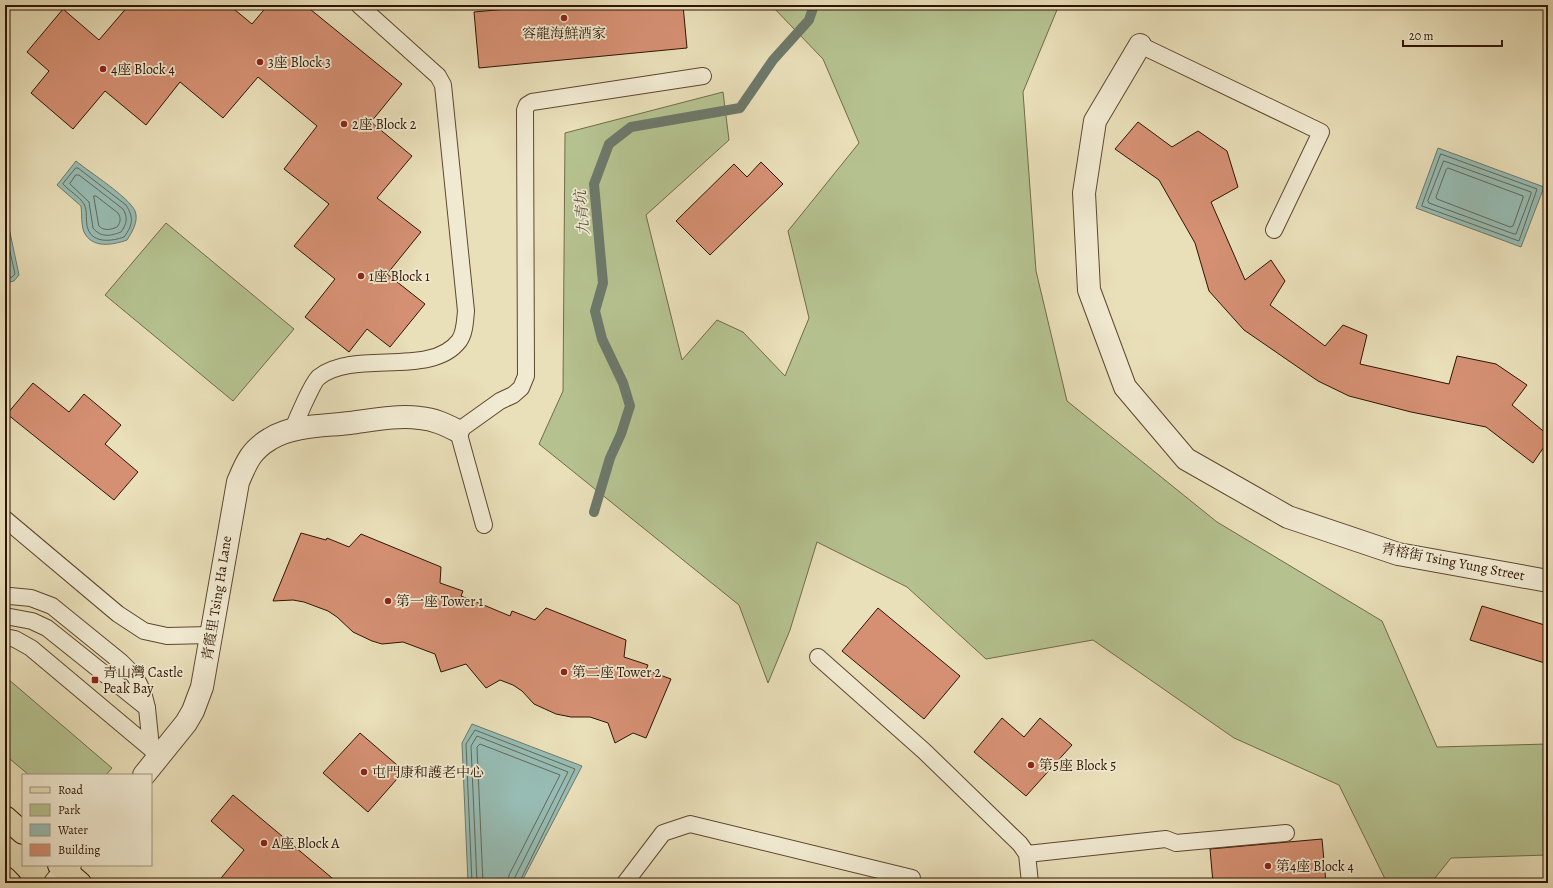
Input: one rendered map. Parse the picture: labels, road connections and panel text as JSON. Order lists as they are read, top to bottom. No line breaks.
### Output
{"streets":{"street":["青榕街 Tsing Yung Street","青霞里 Tsing Ha Lane"]},"water":["九青坑"],"places":{"other":["容龍海鮮酒家","3座 Block 3","4座 Block 4","2座 Block 2","1座 Block 1","第一座 Tower 1","第二座 Tower 2","第5座 Block 5","屯門康和護老中心","A座 Block A","第4座 Block 4"],"transit":["青山灣 Castle Peak Bay"]},"legend":["Road","Park","Water","Building"],"scale_bar":"20 m"}
